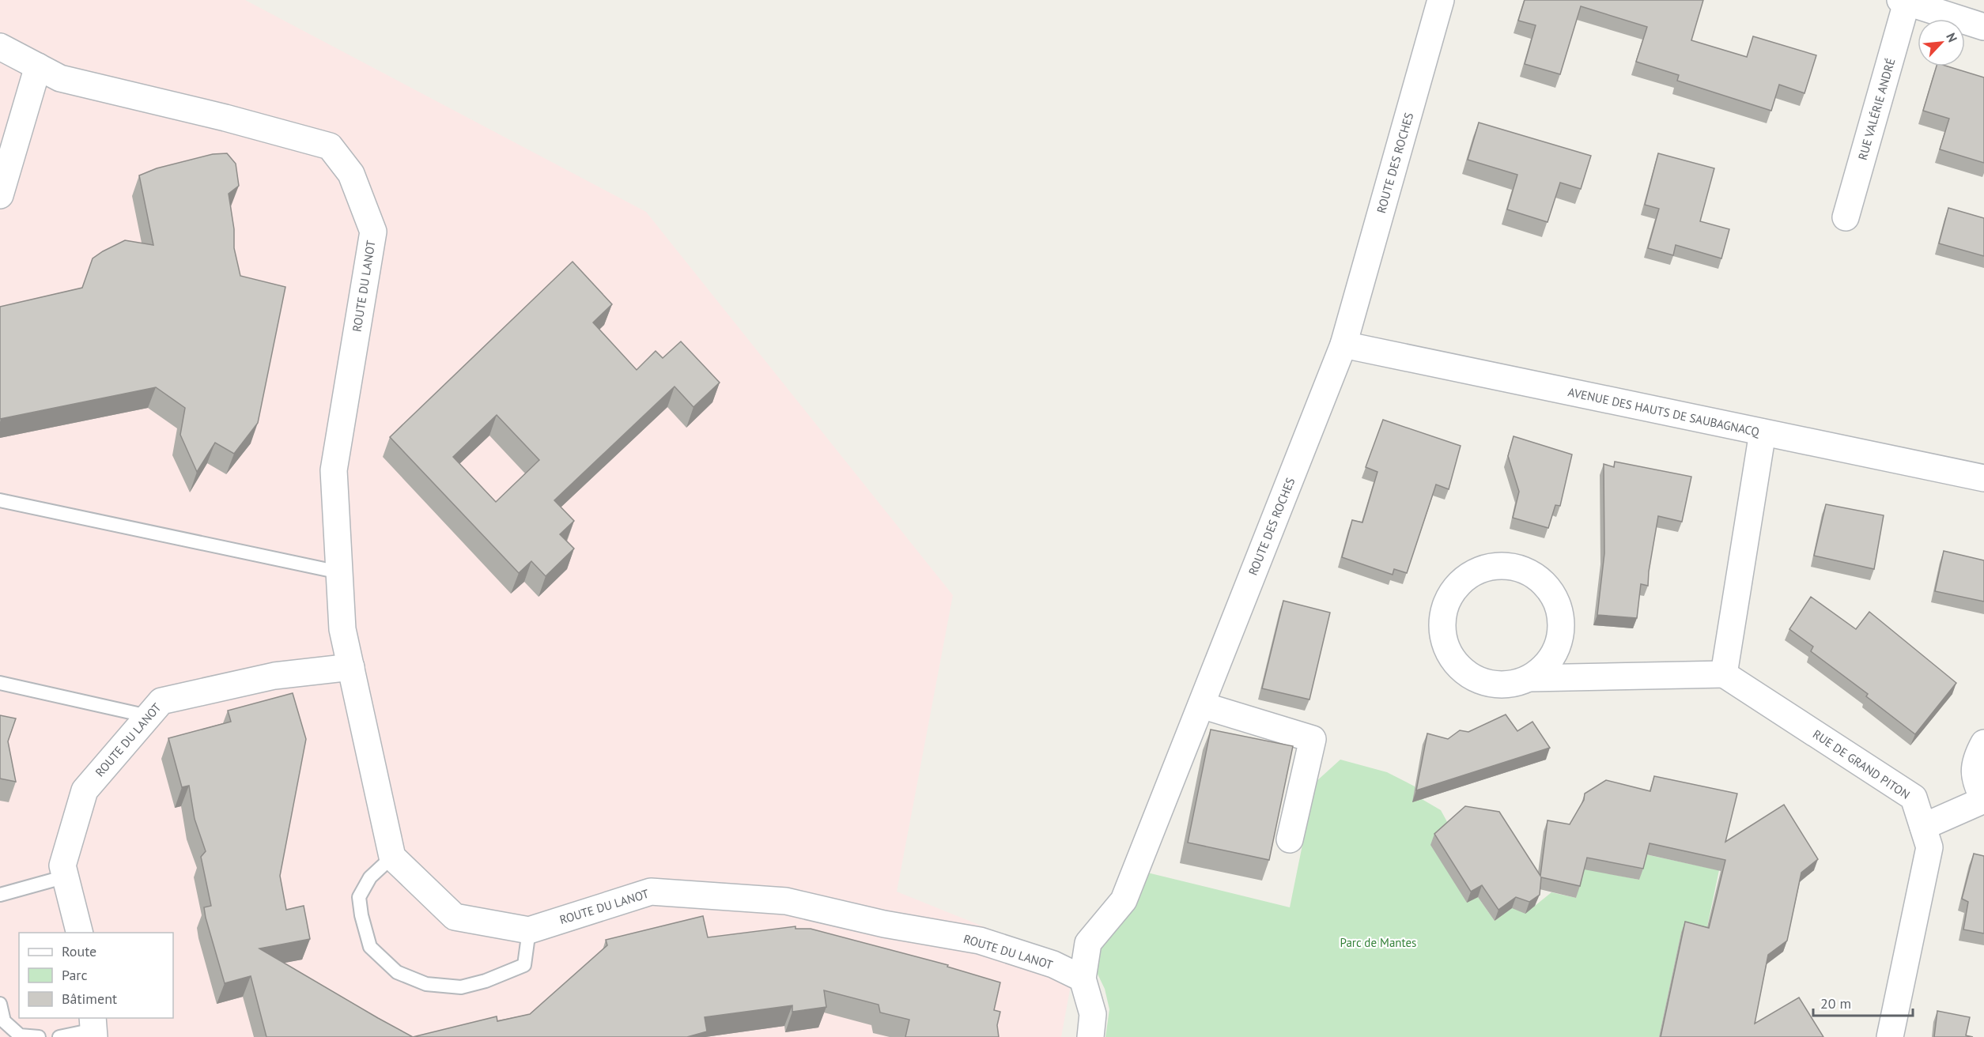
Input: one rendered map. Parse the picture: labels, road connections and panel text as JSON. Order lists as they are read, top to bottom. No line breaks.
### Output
{"streets":{"street":["RUE VALÉRIE ANDRÉ","ROUTE DES ROCHES","ROUTE DU LANOT","AVENUE DES HAUTS DE SAUBAGNACQ","RUE DE GRAND PITON"]},"crossings":[["ROUTE DES ROCHES","ROUTE DU LANOT"],["ROUTE DES ROCHES","AVENUE DES HAUTS DE SAUBAGNACQ"]],"parks":["Parc de Mantes"],"legend":["Route","Parc","Bâtiment"],"scale_bar":"20 m","north":"top right"}
